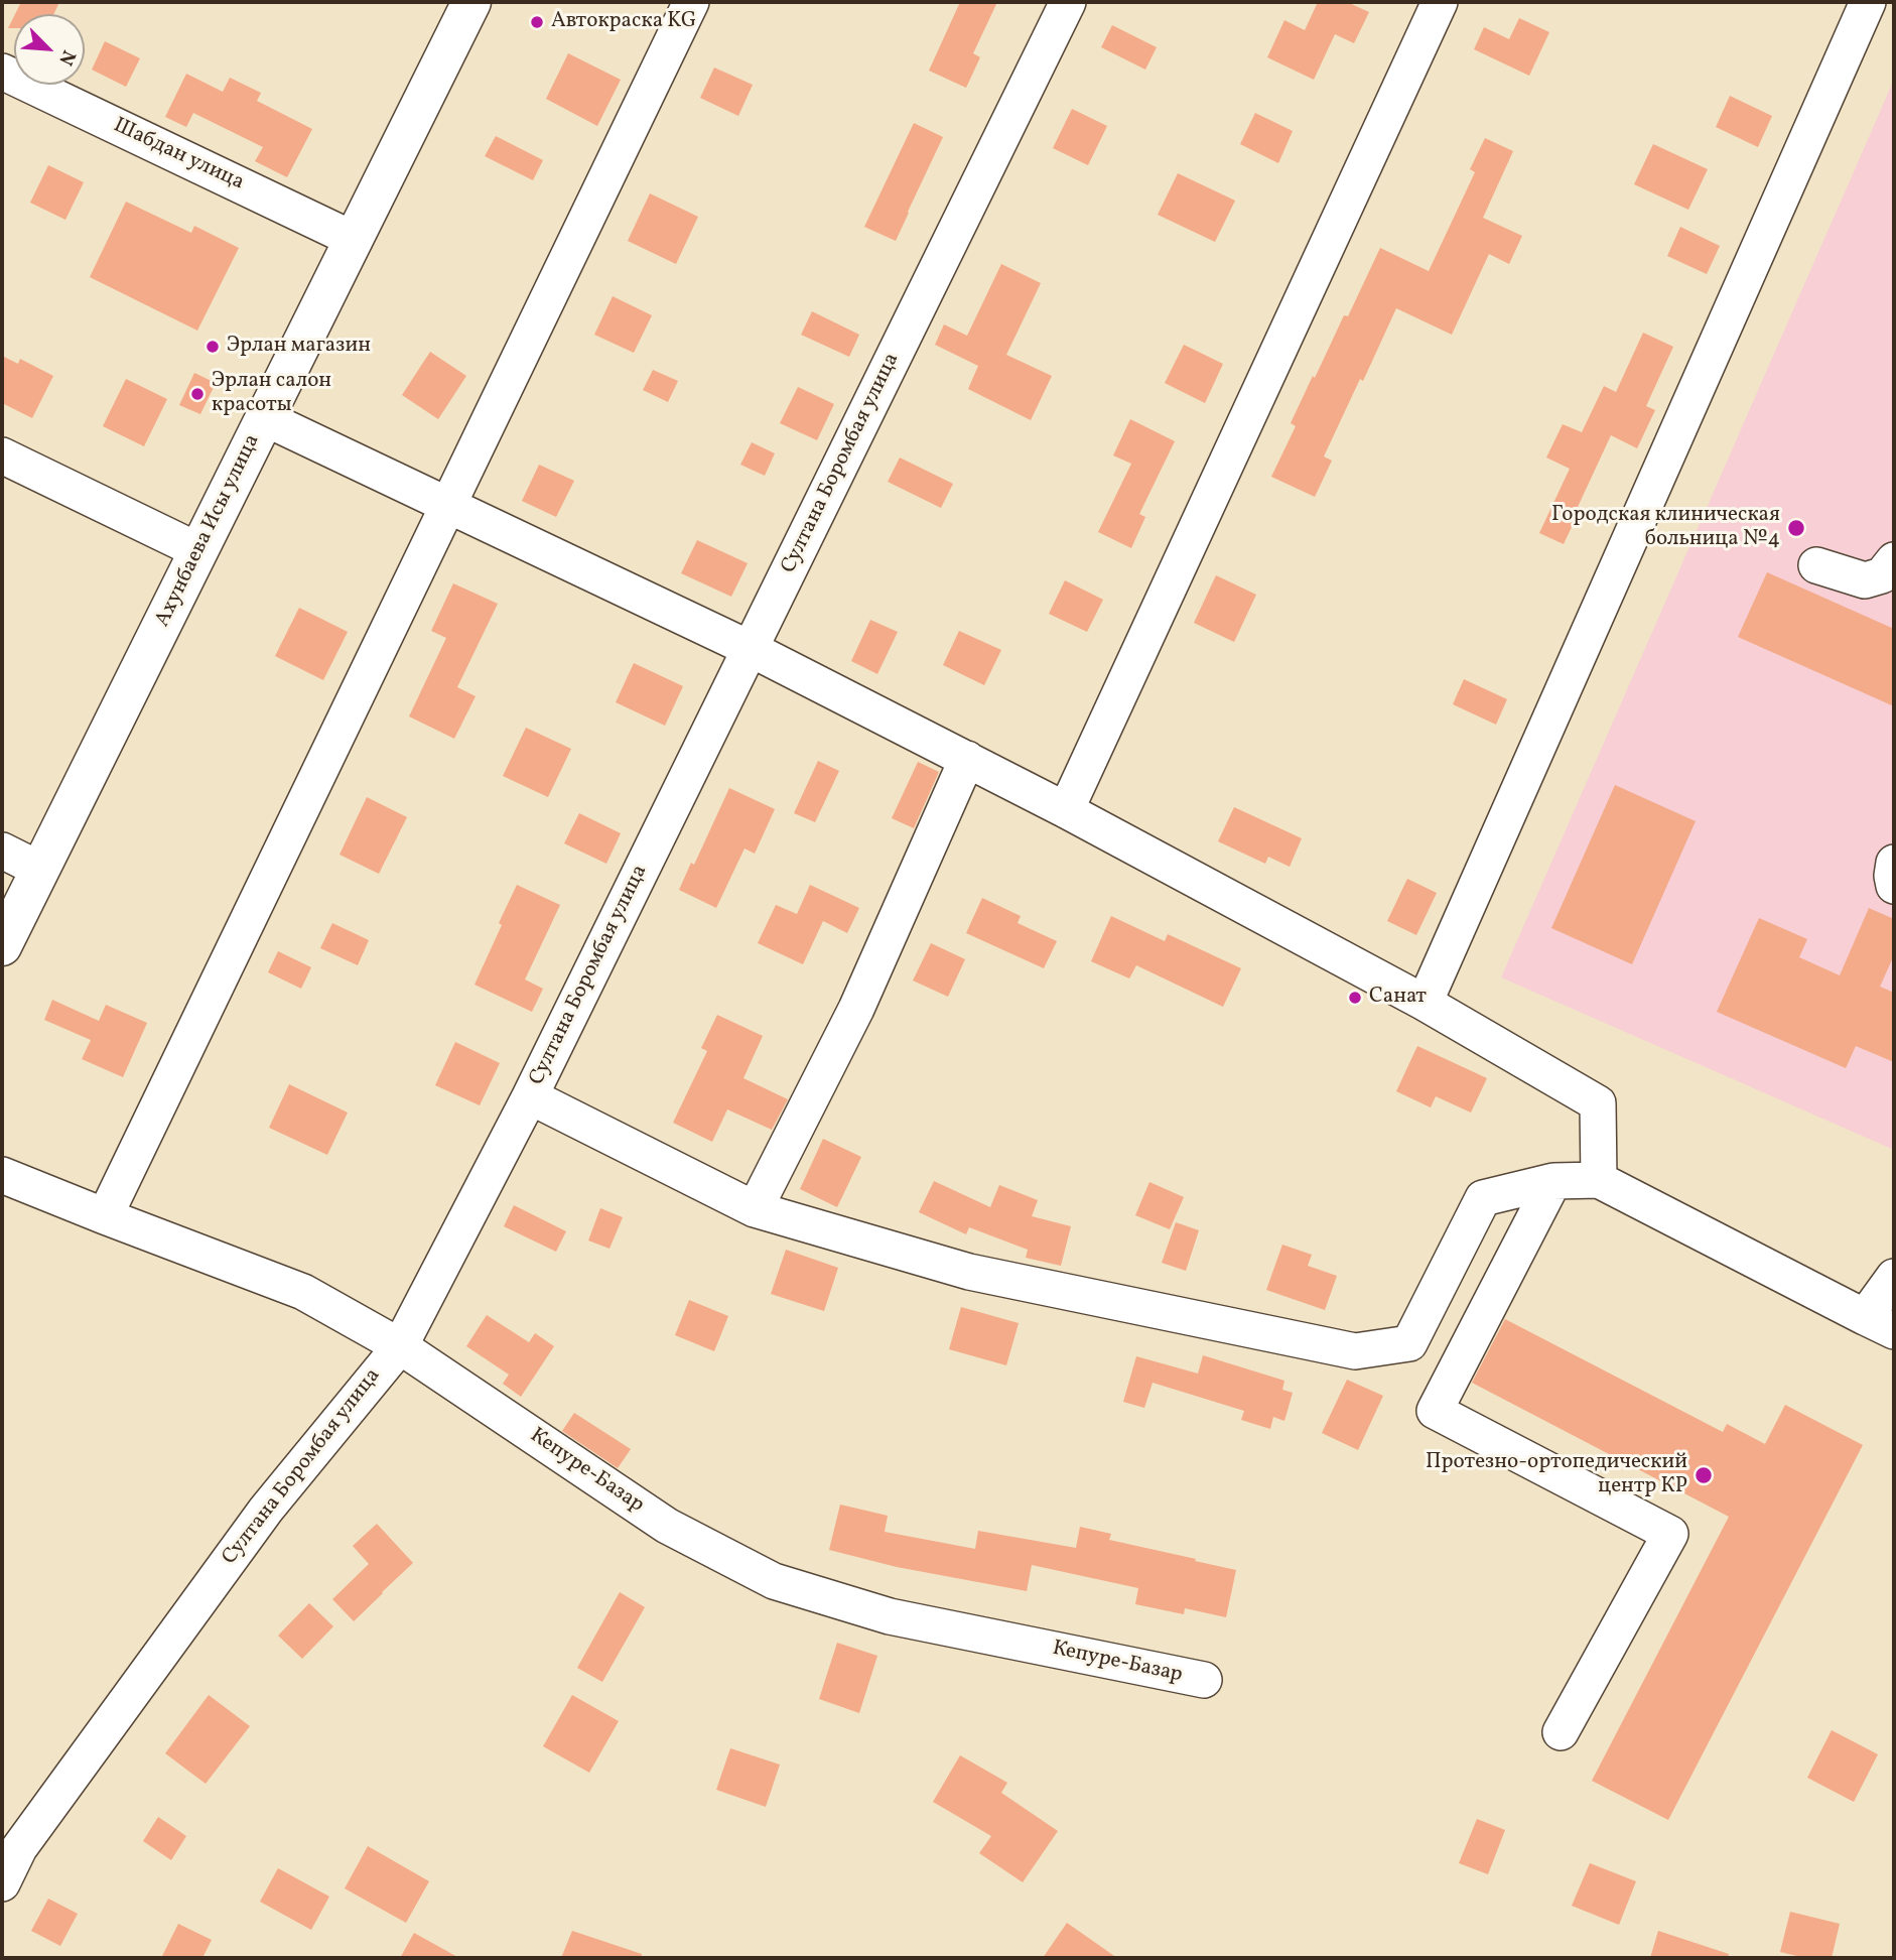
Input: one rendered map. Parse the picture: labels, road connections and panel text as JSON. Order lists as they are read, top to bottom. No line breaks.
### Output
{"streets":{"main road":["Ахунбаева Исы улица"],"street":["Шабдан улица","Султана Боромбая улица","Кепуре-Базар"]},"crossings":[["Шабдан улица","Ахунбаева Исы улица"],["Султана Боромбая улица","Кепуре-Базар"]],"places":["Автокраска KG","Эрлан магазин","Эрлан салон красоты","Городская клиническая больница №4","Санат","Протезно-ортопедический центр КР"],"north":"bottom right"}
